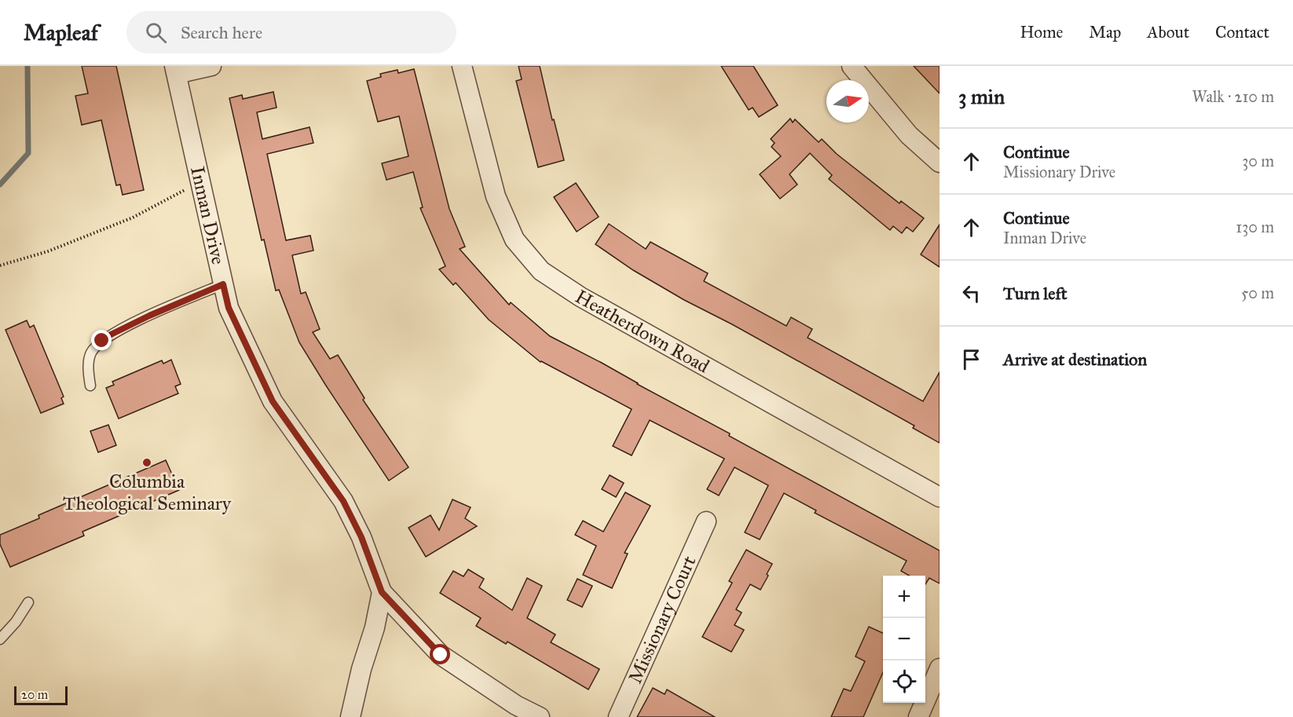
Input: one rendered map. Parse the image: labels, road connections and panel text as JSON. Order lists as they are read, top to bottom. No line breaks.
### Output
{"streets":{"street":["Inman Drive","Heatherdown Road","Missionary Court"]},"places":["Columbia Theological Seminary"],"scale_bar":"20 m","north":"right","page":{"header":"Mapleaf","search":"Search here","nav":["Home","Map","About","Contact"],"heading":["3 min","Walk · 210 m"],"list":[["Continue","Missionary Drive","30 m"],["Continue","Inman Drive","130 m"],["Turn left","50 m"],"Arrive at destination"],"map_buttons":["+","−"],"scale":"20 m"}}
